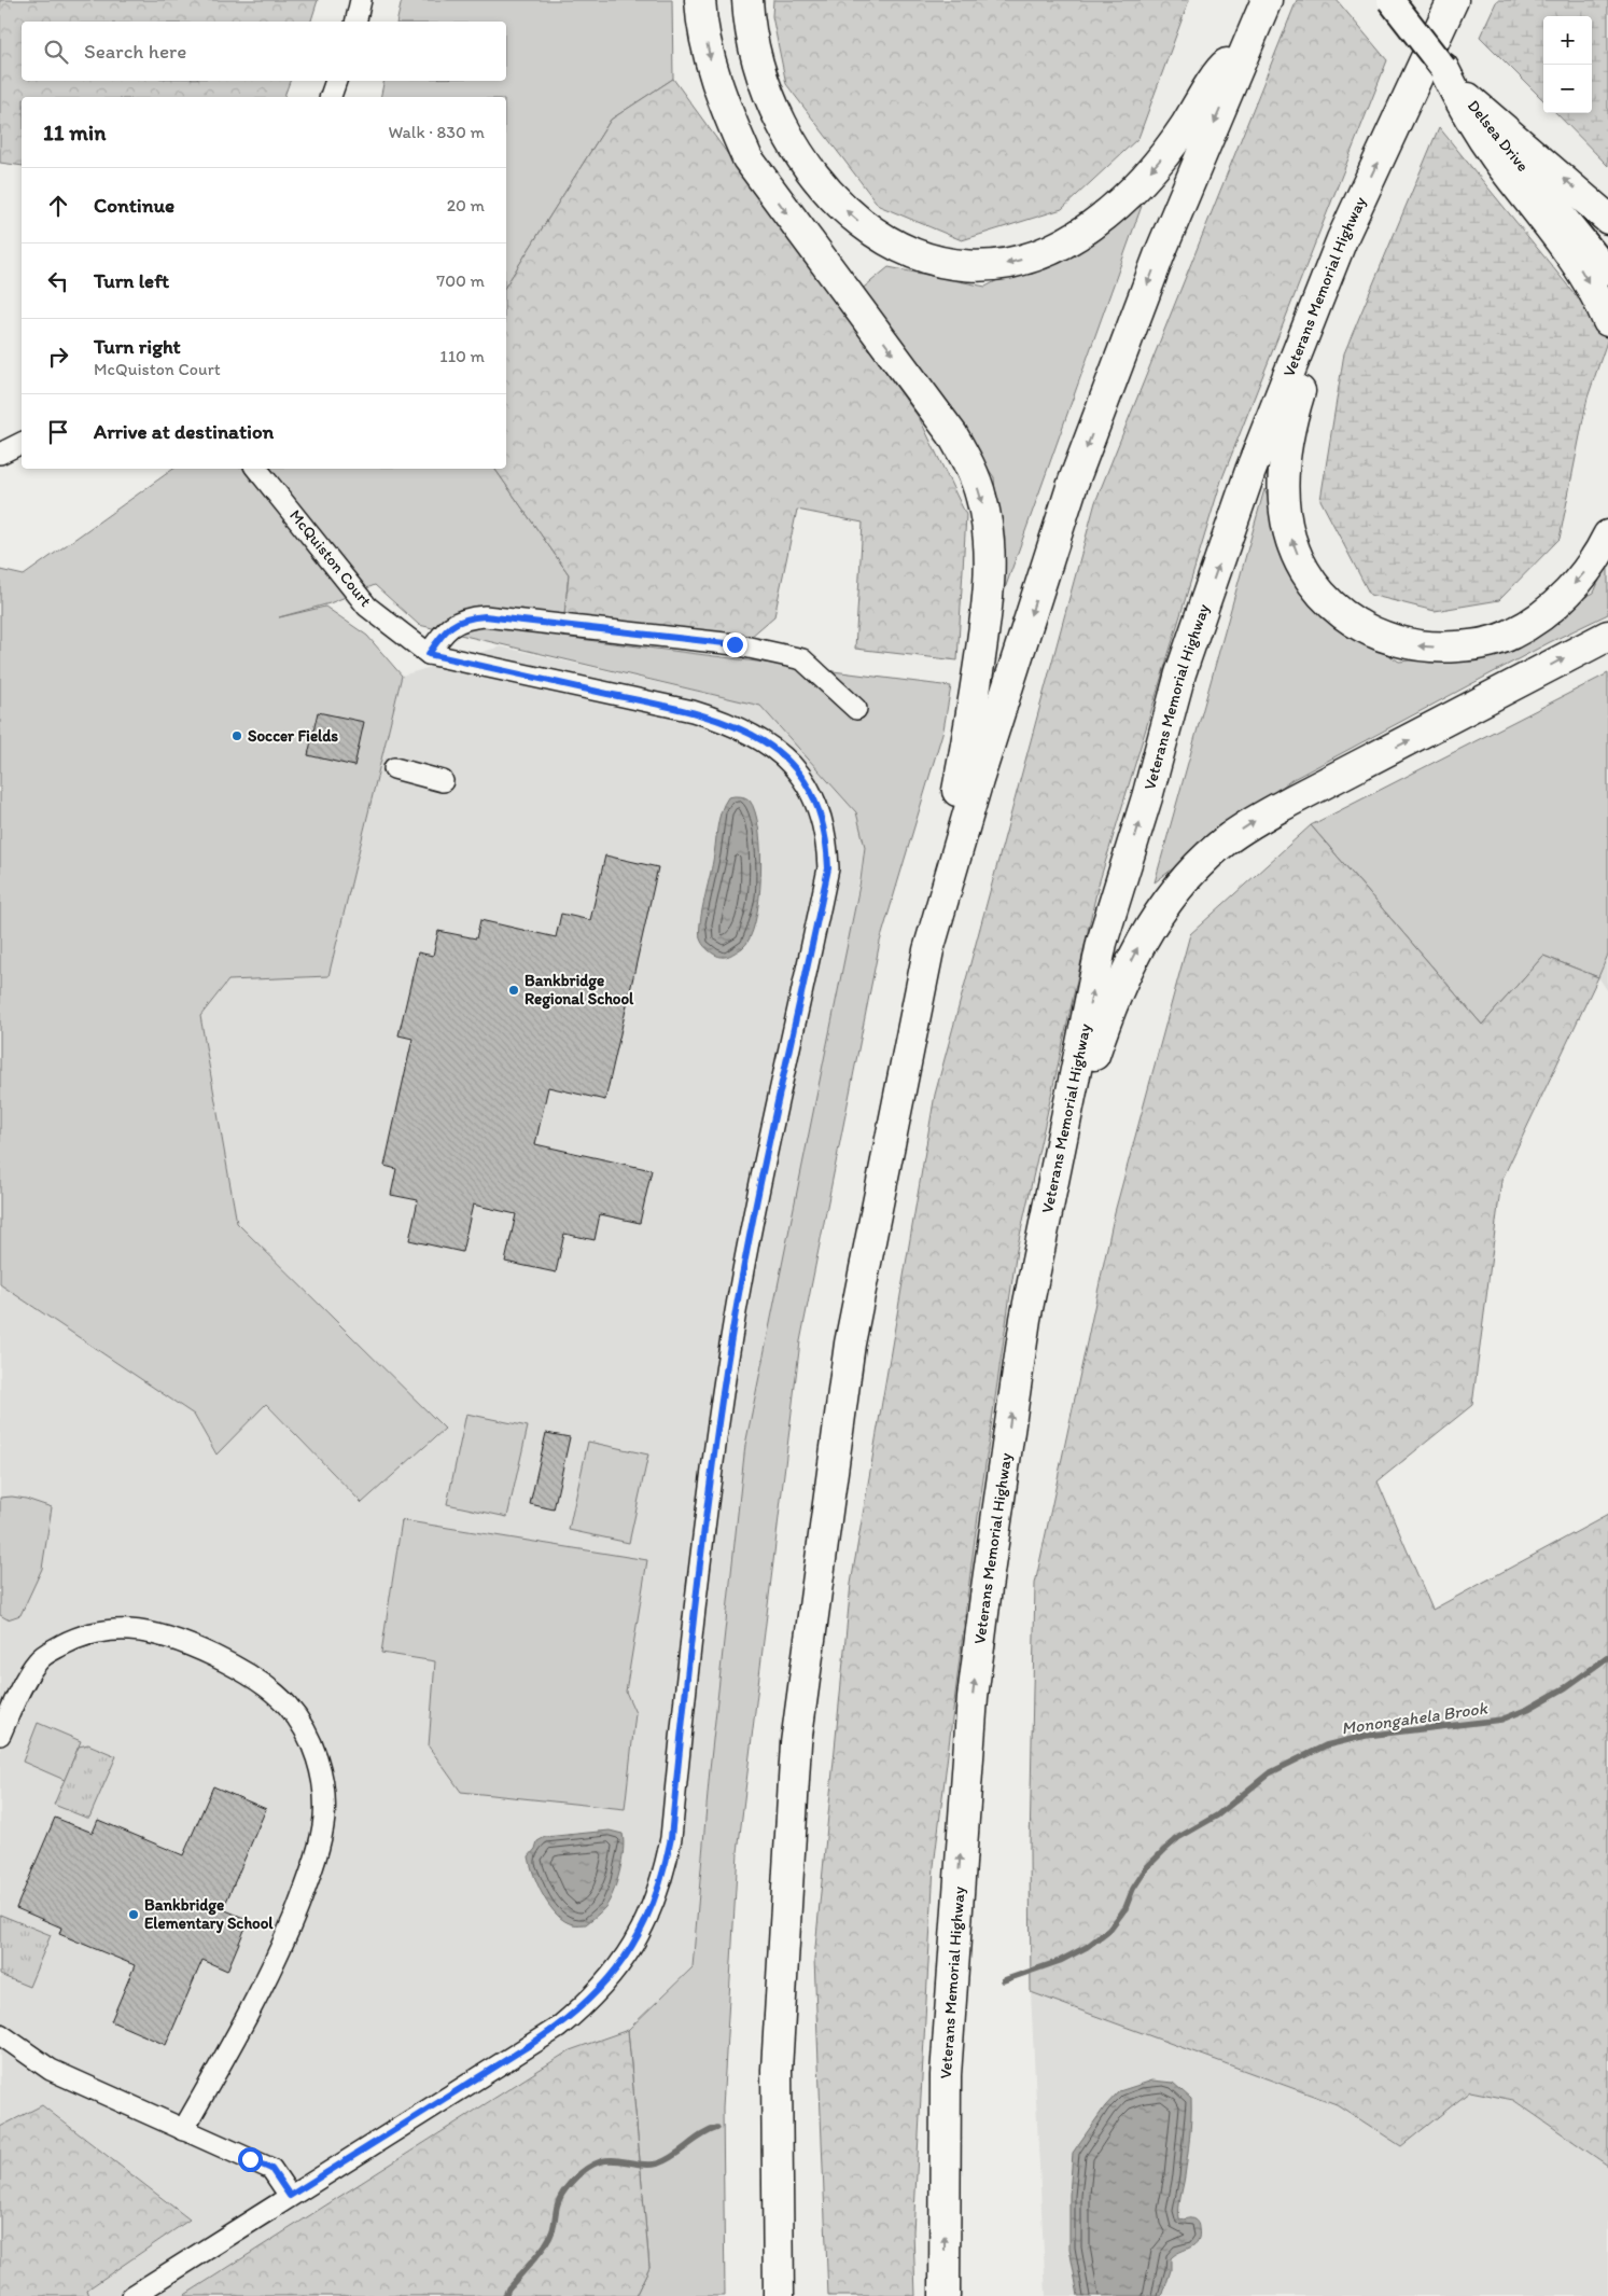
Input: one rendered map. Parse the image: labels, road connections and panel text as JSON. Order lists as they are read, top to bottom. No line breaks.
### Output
{"streets":{"highway":["Veterans Memorial Highway"],"main road":["Delsea Drive"],"street":["McQuiston Court"]},"water":["Monongahela Brook"],"places":["Soccer Fields","Bankbridge Regional School","Bankbridge Elementary School"],"page":{"map_buttons":["+","−"],"search":"Search here","heading":["11 min","Walk · 830 m"],"list":[["Continue","20 m"],["Turn left","700 m"],["Turn right","McQuiston Court","110 m"],"Arrive at destination"]}}
